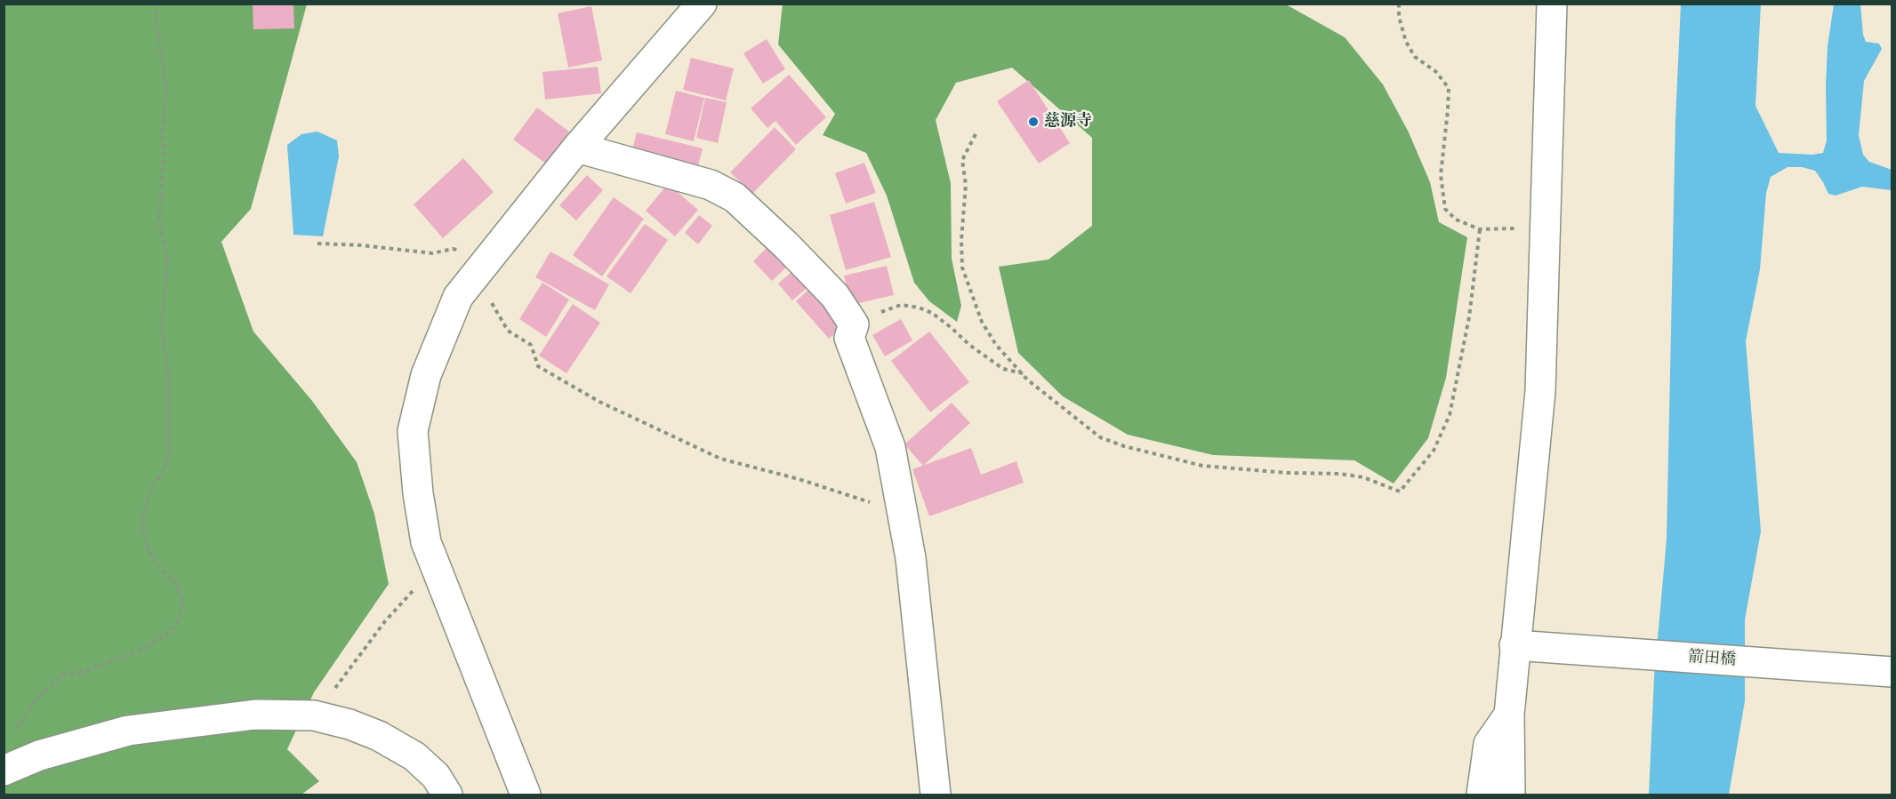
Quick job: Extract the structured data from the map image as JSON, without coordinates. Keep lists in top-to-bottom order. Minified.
{"streets":{"street":["箭田橋"]},"places":["慈源寺"]}
